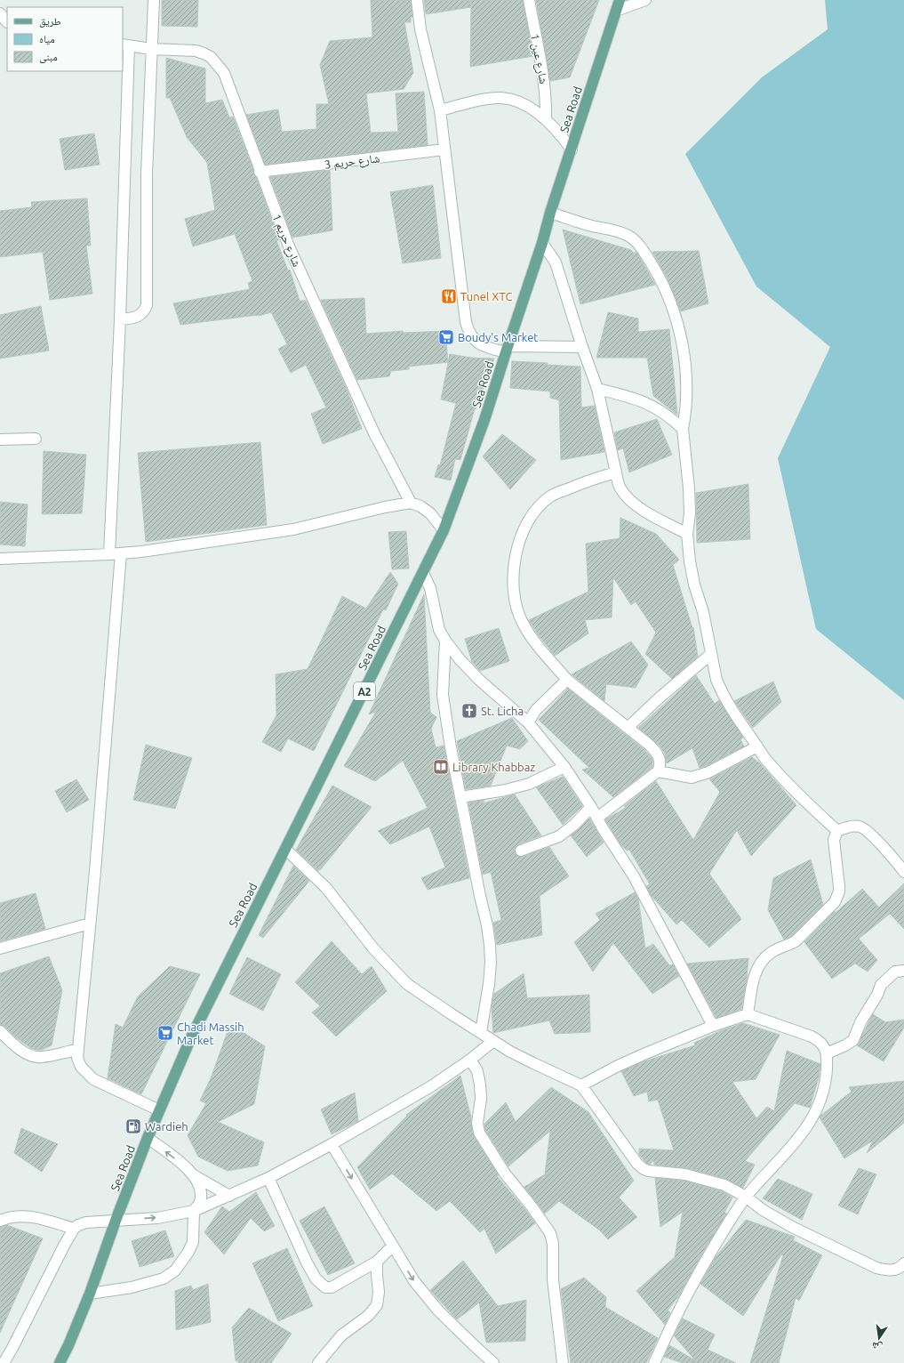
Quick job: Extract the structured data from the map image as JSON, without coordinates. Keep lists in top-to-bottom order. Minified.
{"streets":{"main road":["Sea Road","A2"],"street":["شارع عين 1","شارع حريم 3","شارع حريم 1"]},"crossings":[["شارع حريم 3","شارع حريم 1"]],"places":{"restaurant":["Tunel XTC"],"supermarket":["Boudy's Market","Chadi Massih Market"],"church":["St. Licha"],"library":["Library Khabbaz"],"fuel station":["Wardieh"]},"legend":["طريق","مياه","مبنى"],"north":"bottom"}
